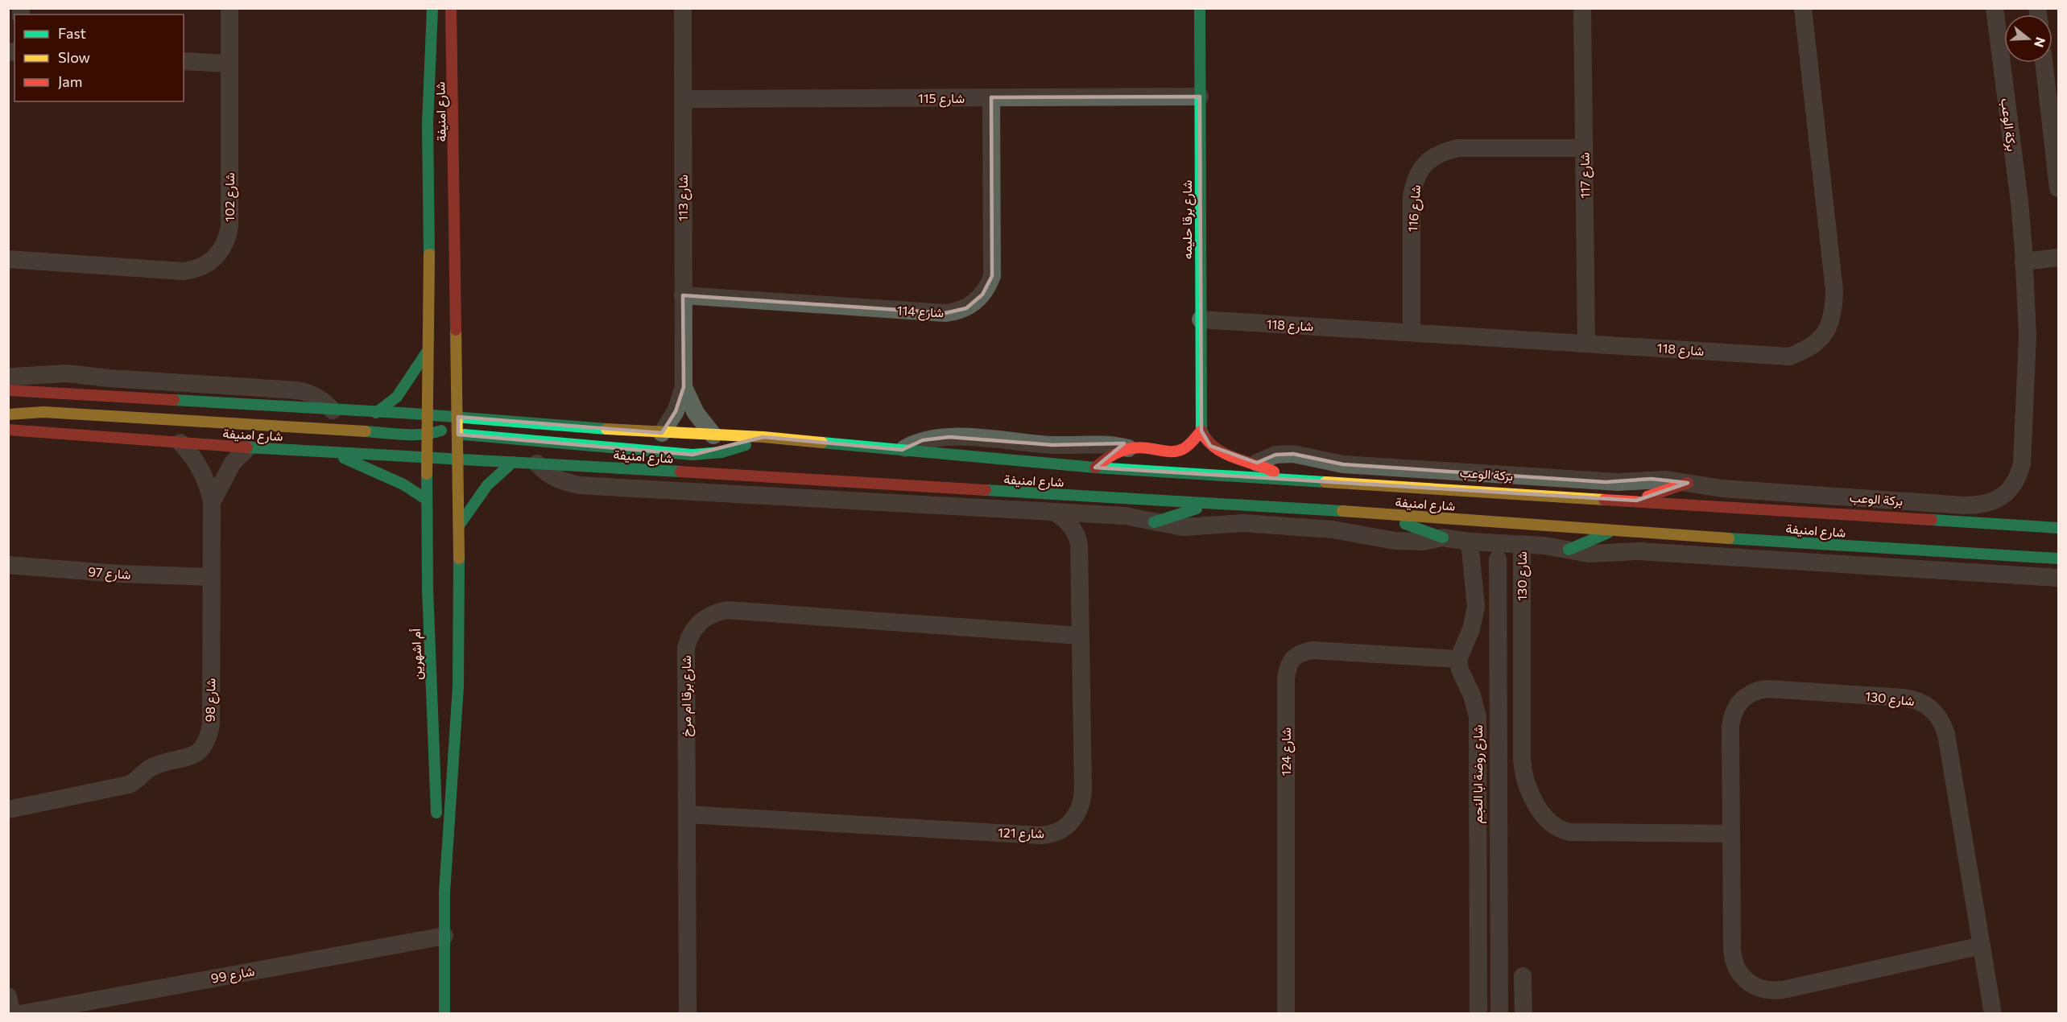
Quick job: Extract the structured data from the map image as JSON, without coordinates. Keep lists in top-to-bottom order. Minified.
{"streets":{"street":["شارع 115","شارع امنيفة","بركة الوعب","شارع 117","شارع 102","شارع 113","شارع 116","شارع برقا حليمه","شارع 114","شارع 118","شارع 97","شارع 130","أم اشهرين","شارع برقا ام مرخ","شارع 98","شارع 124","شارع روضة ابا النجم","شارع 121","شارع 99"]},"crossings":[["شارع 115","شارع 113"],["شارع 115","شارع برقا حليمه"],["شارع 115","شارع 114"],["شارع امنيفة","شارع 113"],["شارع امنيفة","أم اشهرين"],["شارع امنيفة","شارع 98"],["شارع 117","شارع 116"],["شارع 117","شارع 118"],["شارع 113","شارع 114"],["شارع 116","شارع 118"],["شارع برقا حليمه","شارع 118"],["شارع 97","شارع 98"],["أم اشهرين","شارع 99"],["شارع برقا ام مرخ","شارع 121"],["شارع 124","شارع روضة ابا النجم"]],"legend":["Fast","Slow","Jam"],"north":"right"}
